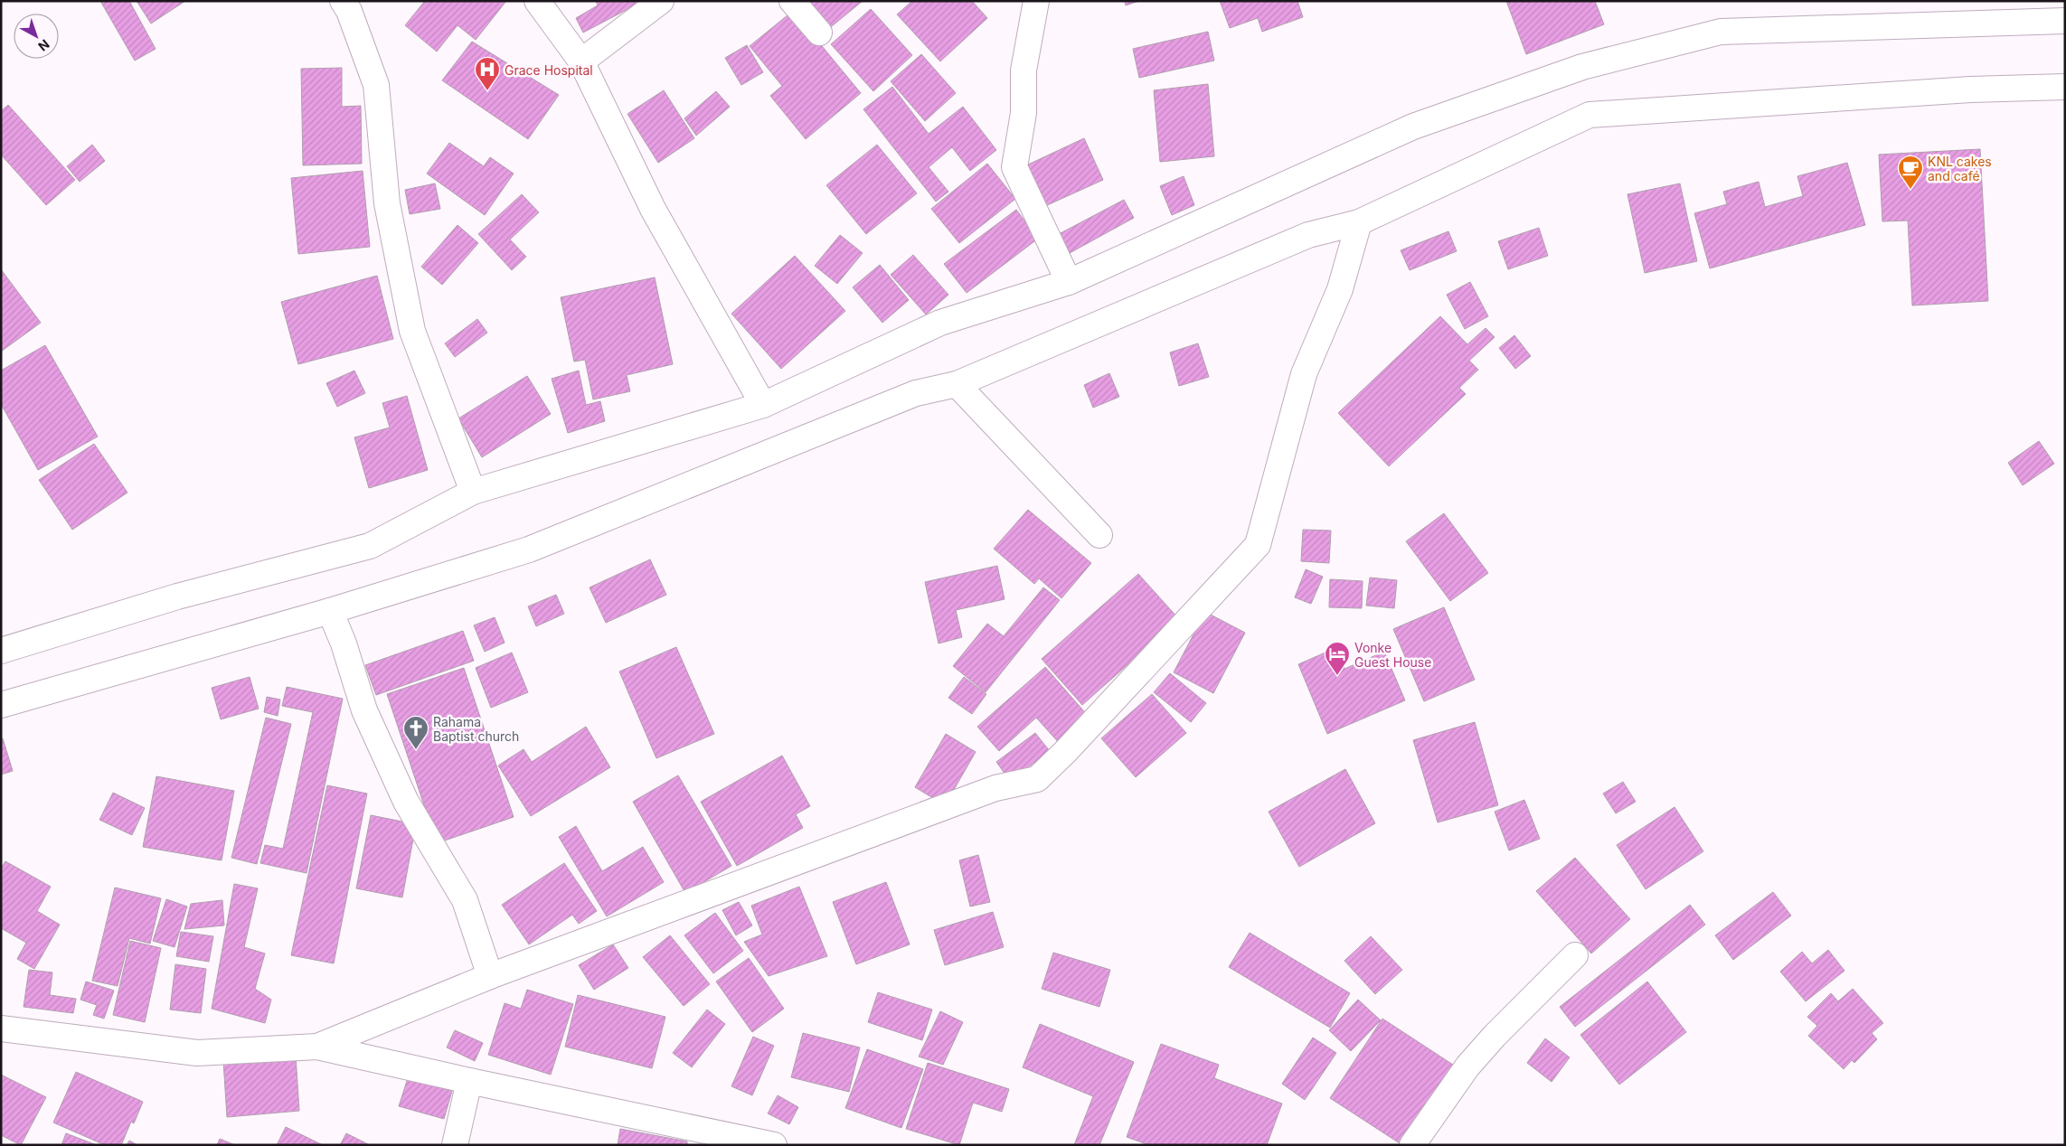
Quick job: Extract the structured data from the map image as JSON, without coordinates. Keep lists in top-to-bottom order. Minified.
{"places":{"hospital":["Grace Hospital"],"cafe":["KNL cakes and café"],"hotel":["Vonke Guest House"],"church":["Rahama Baptist church"]},"north":"bottom right"}
